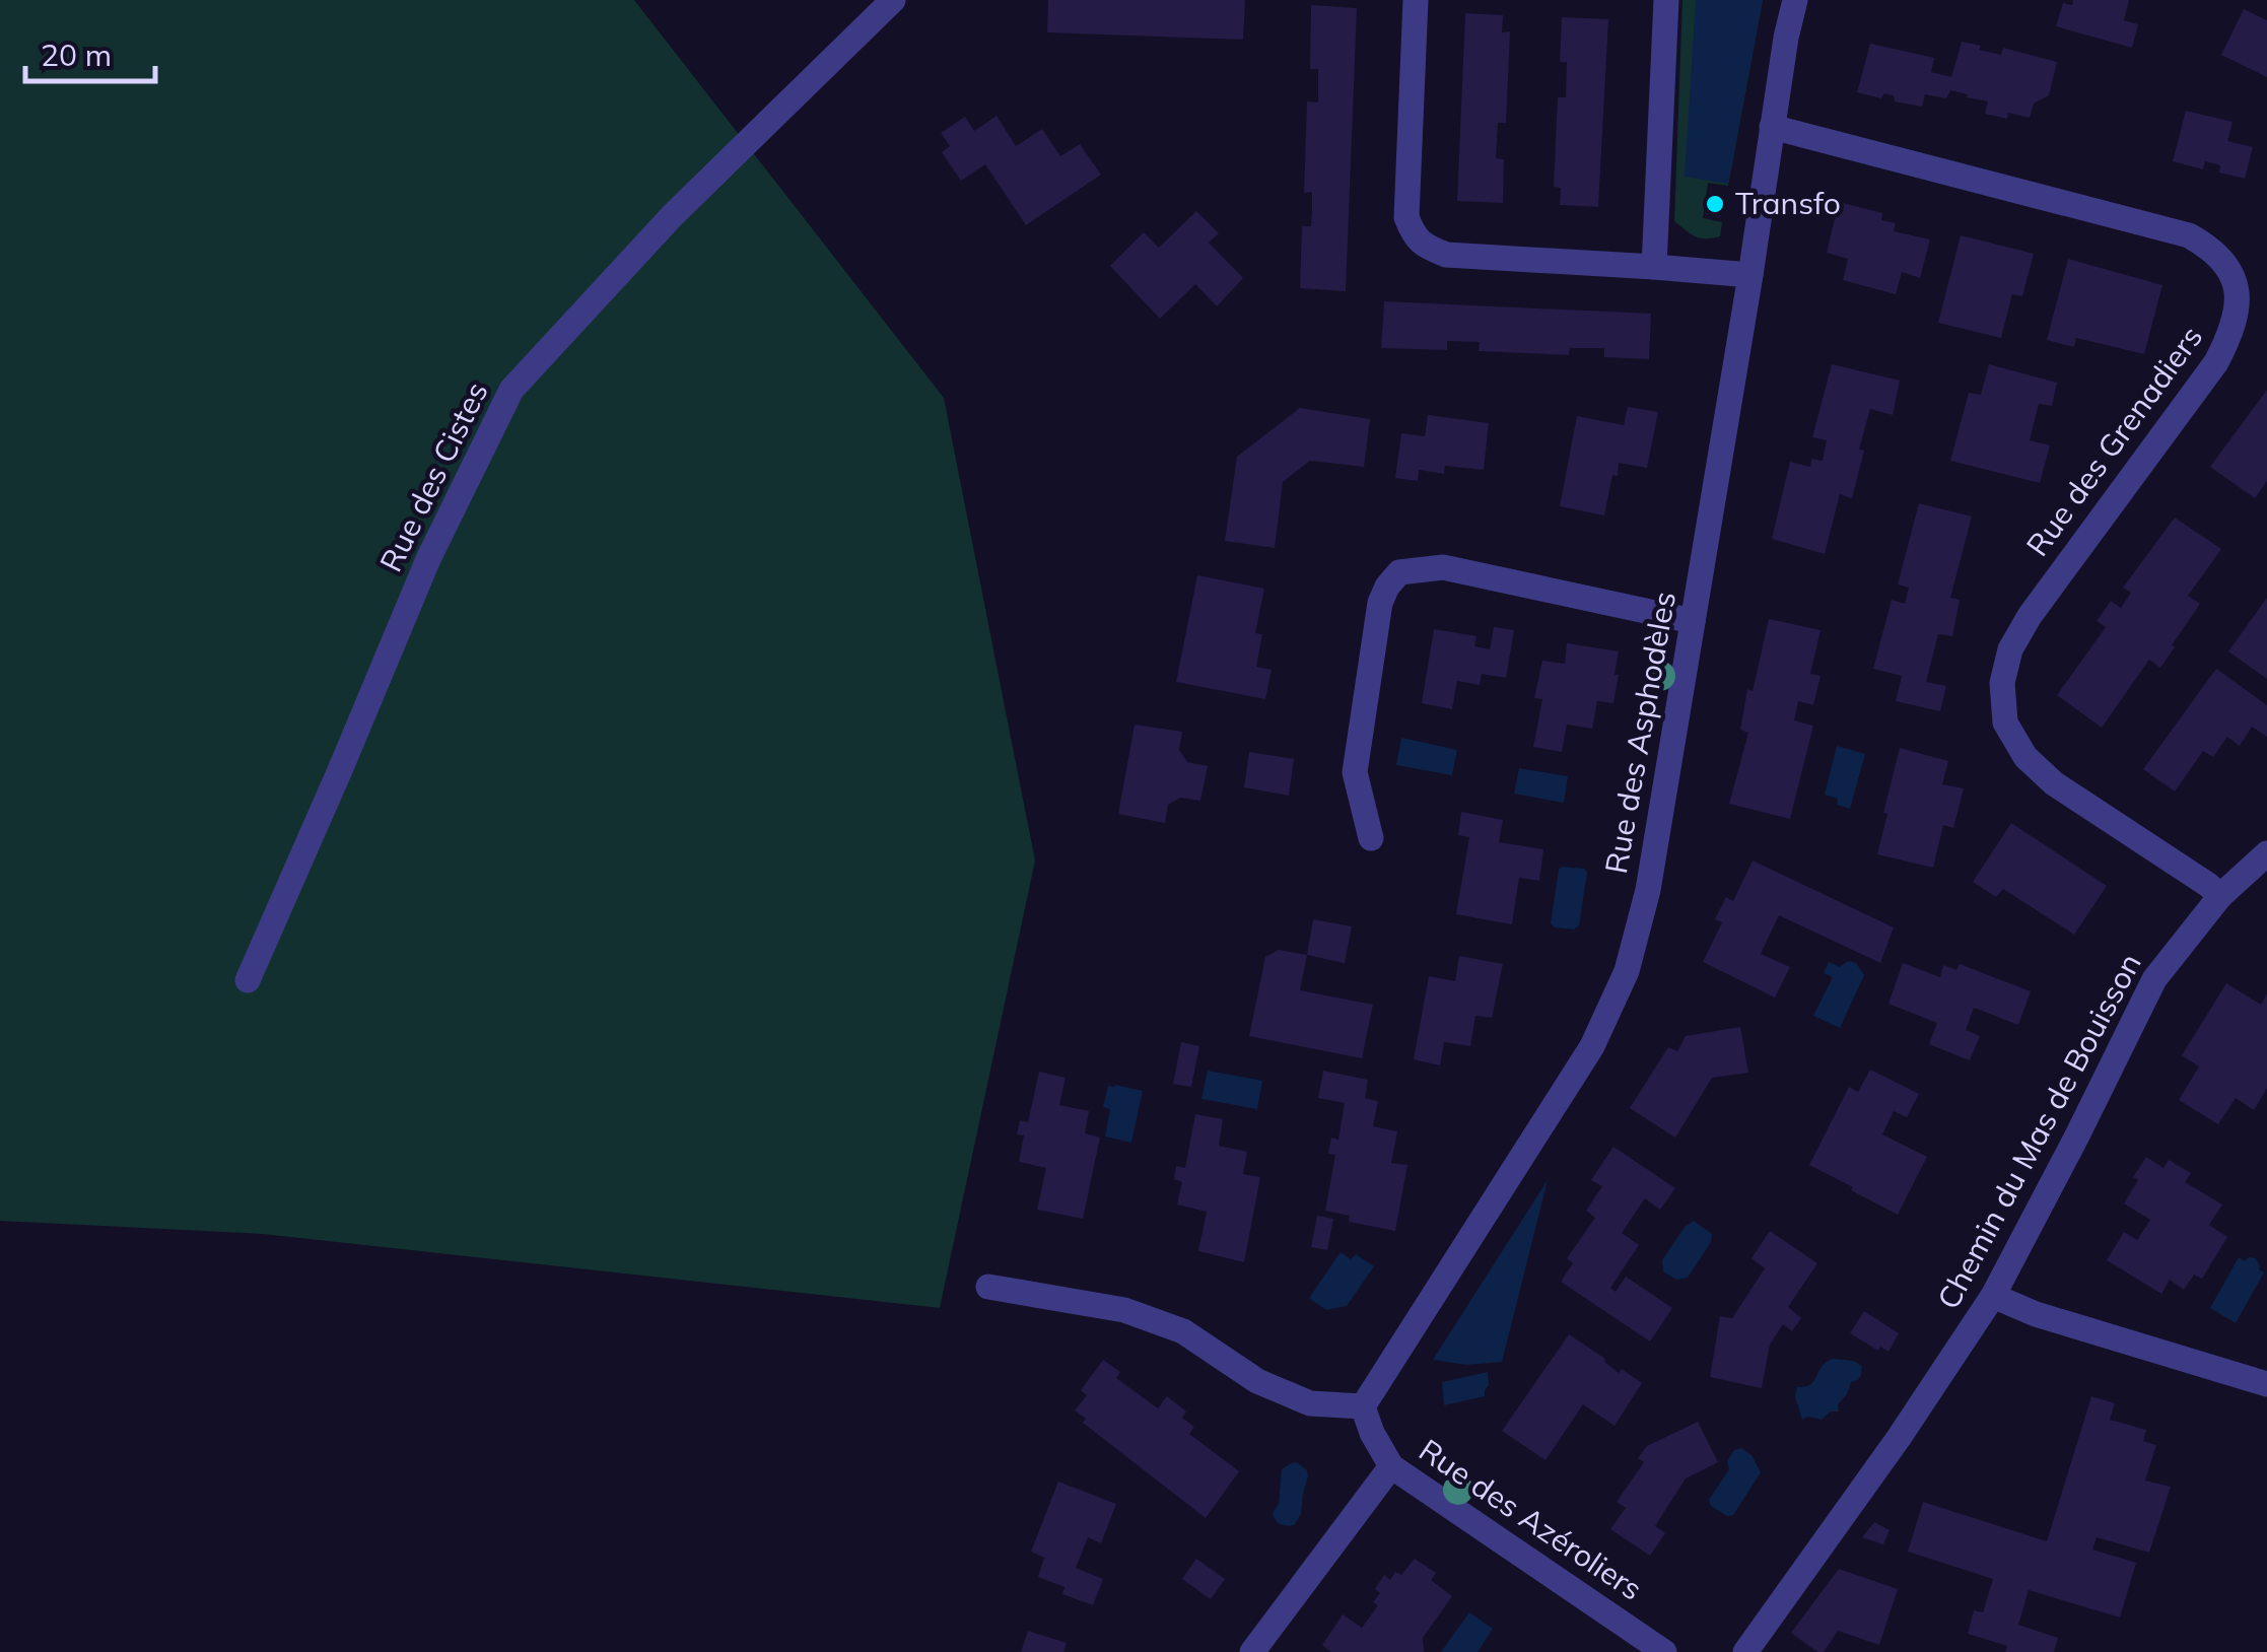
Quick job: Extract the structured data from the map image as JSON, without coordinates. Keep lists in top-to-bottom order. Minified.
{"streets":{"street":["Rue des Grenadiers","Rue des Cistes","Rue des Asphodèles","Chemin du Mas de Bouisson","Rue des Azéroliers"]},"crossings":[["Rue des Grenadiers","Rue des Asphodèles"],["Rue des Grenadiers","Chemin du Mas de Bouisson"],["Rue des Asphodèles","Rue des Azéroliers"]],"places":["Transfo"],"scale_bar":"20 m"}
